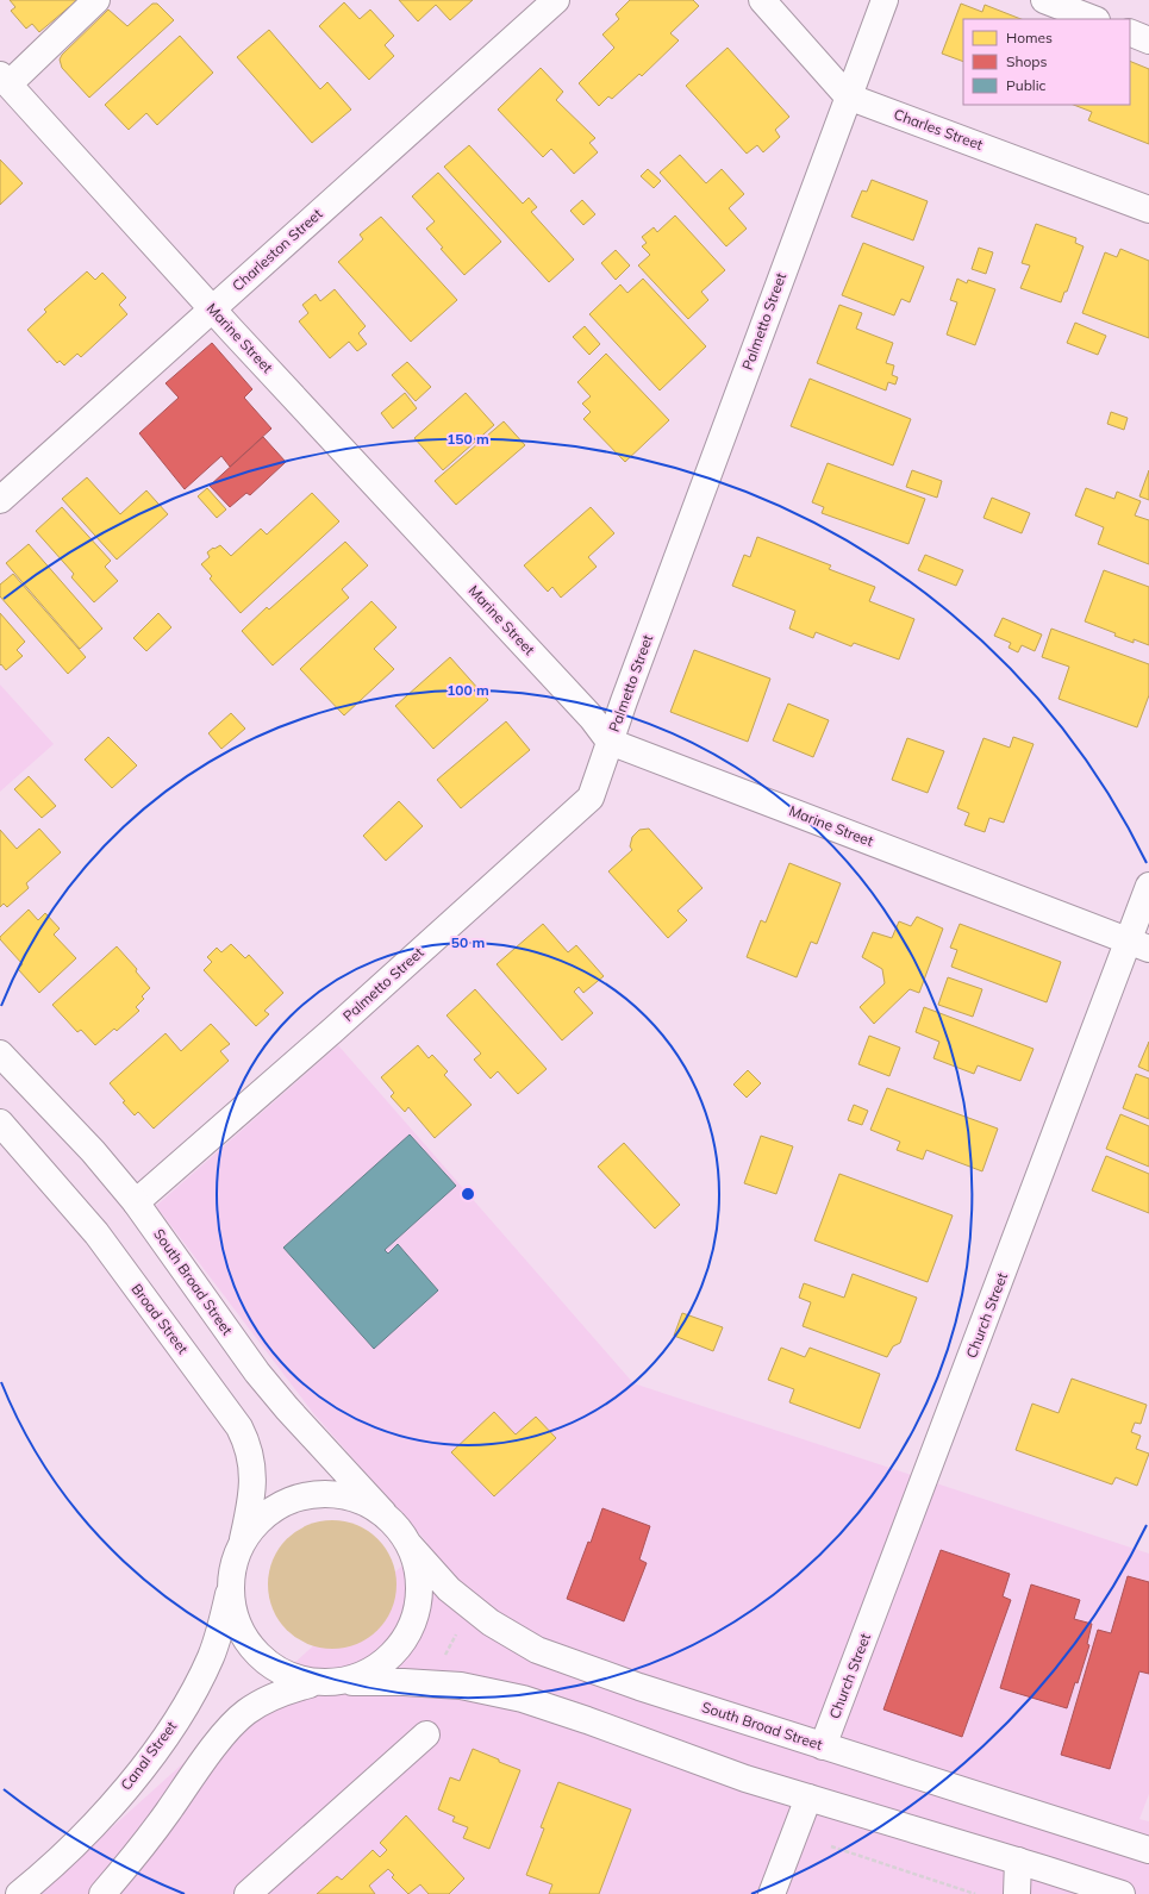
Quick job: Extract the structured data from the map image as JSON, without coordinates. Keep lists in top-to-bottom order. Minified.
{"streets":{"street":["Charles Street","Charleston Street","Palmetto Street","Marine Street","South Broad Street","Church Street","Broad Street","Canal Street"]},"crossings":[["Charles Street","Palmetto Street"],["Charleston Street","Marine Street"],["Palmetto Street","Marine Street"],["Palmetto Street","South Broad Street"],["Marine Street","Church Street"],["South Broad Street","Church Street"],["Broad Street","Canal Street"]],"legend":["Homes","Shops","Public"],"rings":["150 m","100 m","50 m"]}
